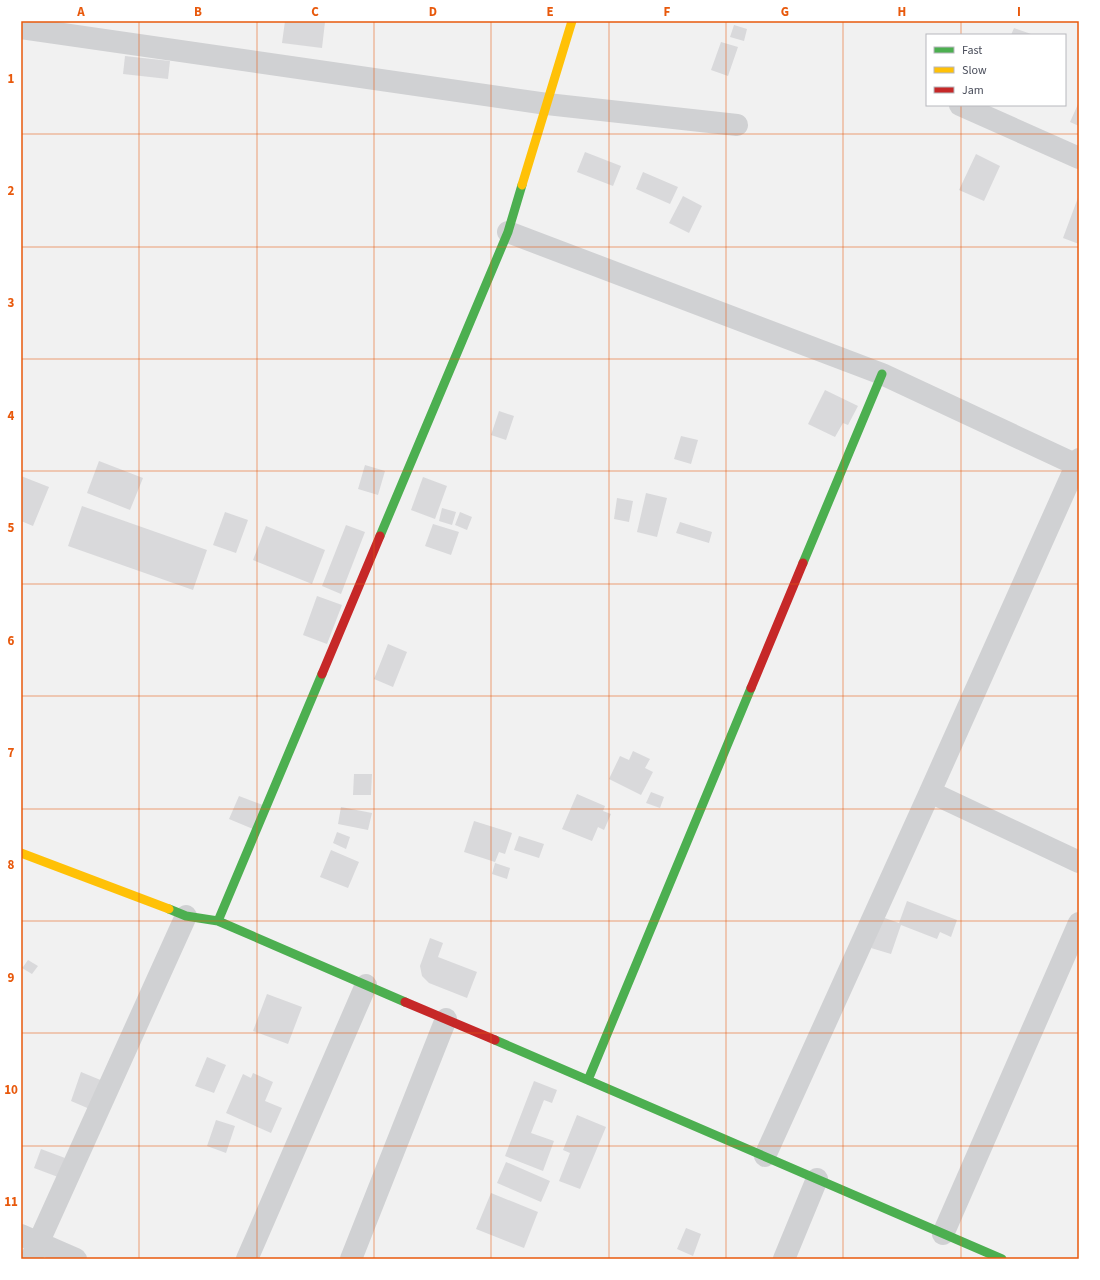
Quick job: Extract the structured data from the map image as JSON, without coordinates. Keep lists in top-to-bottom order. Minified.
{"legend":["Fast","Slow","Jam"],"grid":{"columns":["A","B","C","D","E","F","G","H","I"],"rows":["1","2","3","4","5","6","7","8","9","10","11"]}}
